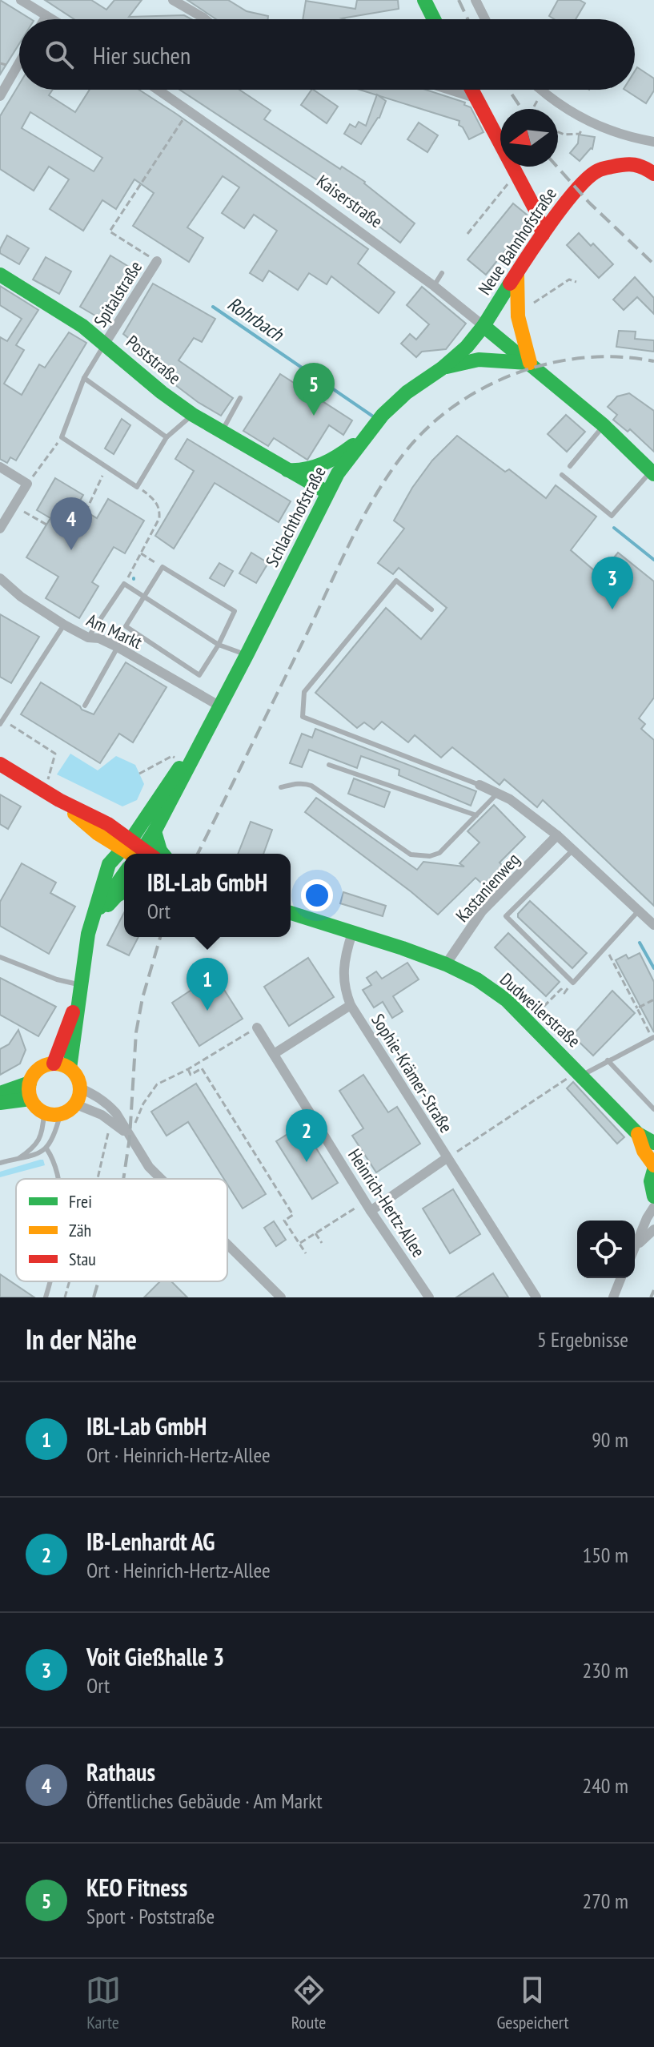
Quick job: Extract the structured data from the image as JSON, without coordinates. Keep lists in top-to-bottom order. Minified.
{"streets":{"main road":["Kaiserstraße","Neue Bahnhofstraße","Poststraße","Schlachthofstraße","Dudweilerstraße"],"street":["Spitalstraße","Am Markt","Kastanienweg","Sophie-Krämer-Straße","Heinrich-Hertz-Allee"]},"crossings":[["Kaiserstraße","Neue Bahnhofstraße"],["Kaiserstraße","Schlachthofstraße"],["Neue Bahnhofstraße","Schlachthofstraße"],["Spitalstraße","Poststraße"],["Poststraße","Schlachthofstraße"],["Schlachthofstraße","Am Markt"],["Kastanienweg","Dudweilerstraße"],["Dudweilerstraße","Sophie-Krämer-Straße"],["Sophie-Krämer-Straße","Heinrich-Hertz-Allee"]],"water":["Rohrbach"],"legend":["Frei","Zäh","Stau"],"north":"left","page":{"search":"Hier suchen","pins":["5","4","3","1","2"],"popup":["IBL-Lab GmbH","Ort"],"heading":["In der Nähe","5 Ergebnisse"],"list":[{"mark":"1","name":"IBL-Lab GmbH","note":"Ort · Heinrich-Hertz-Allee","value":"90 m"},{"mark":"2","name":"IB-Lenhardt AG","note":"Ort · Heinrich-Hertz-Allee","value":"150 m"},{"mark":"3","name":"Voit Gießhalle 3","note":"Ort","value":"230 m"},{"mark":"4","name":"Rathaus","note":"Öffentliches Gebäude · Am Markt","value":"240 m"},{"mark":"5","name":"KEO Fitness","note":"Sport · Poststraße","value":"270 m"}],"nav":["Karte","Route","Gespeichert"]}}
